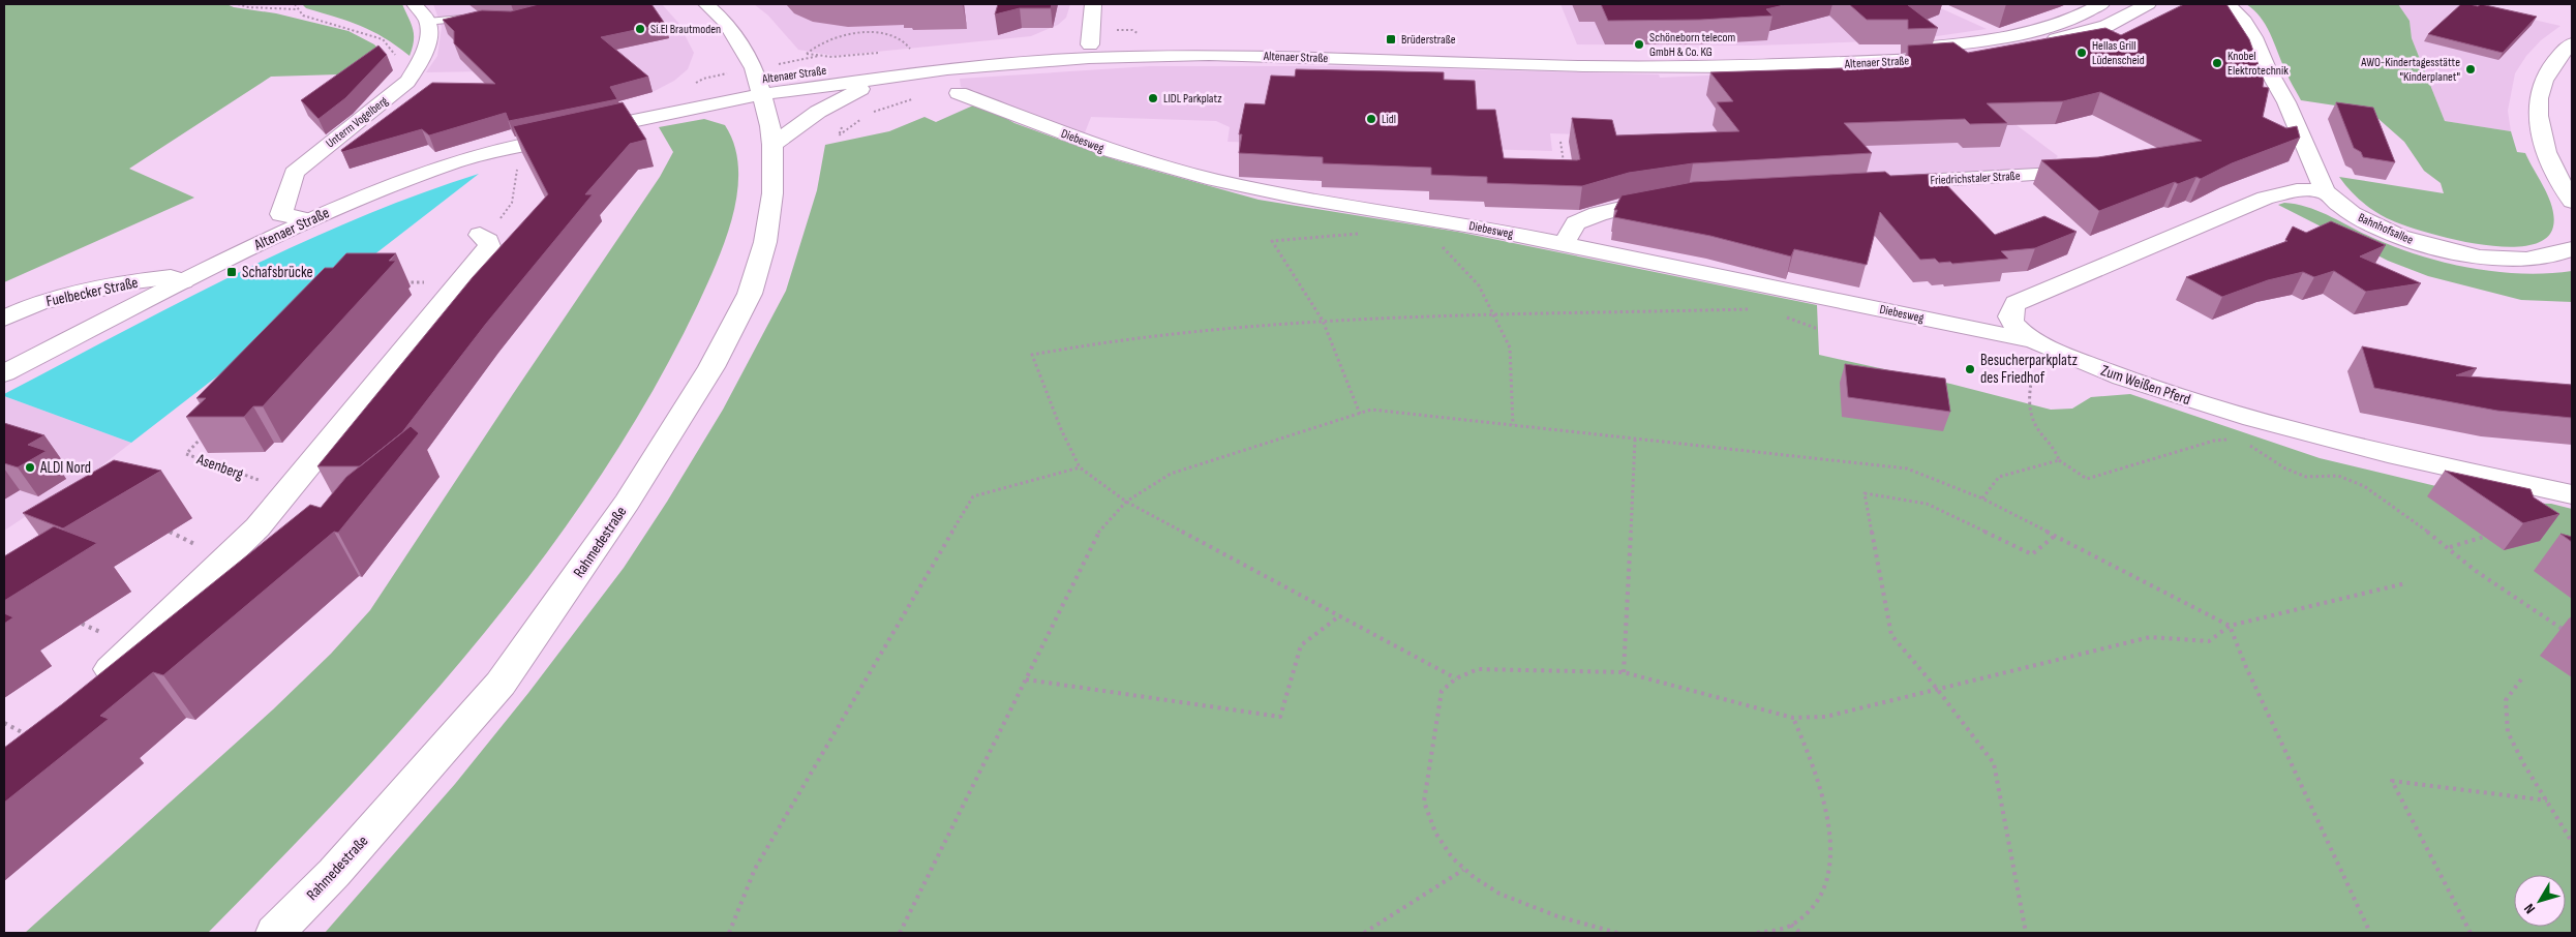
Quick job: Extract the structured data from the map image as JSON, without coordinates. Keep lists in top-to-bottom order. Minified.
{"streets":{"street":["Altenaer Straße","Unterm Vogelberg","Diebesweg","Friedrichstaler Straße","Bahnhofsallee","Fuelbecker Straße","Zum Weißen Pferd","Rahmedestraße"],"path":["Asenberg"]},"crossings":[["Altenaer Straße","Unterm Vogelberg"],["Altenaer Straße","Fuelbecker Straße"],["Altenaer Straße","Rahmedestraße"],["Diebesweg","Zum Weißen Pferd"],["Bahnhofsallee","Zum Weißen Pferd"]],"places":{"other":["Si.El Brautmoden","Schöneborn telecom GmbH & Co. KG","Hellas Grill Lüdenscheid","Knobel Elektrotechnik","AWO-Kindertagesstätte \"Kinderplanet\"","LIDL Parkplatz","Lidl","Besucherparkplatz des Friedhof","ALDI Nord"],"transit":["Brüderstraße","Schafsbrücke"]},"north":"bottom left"}
